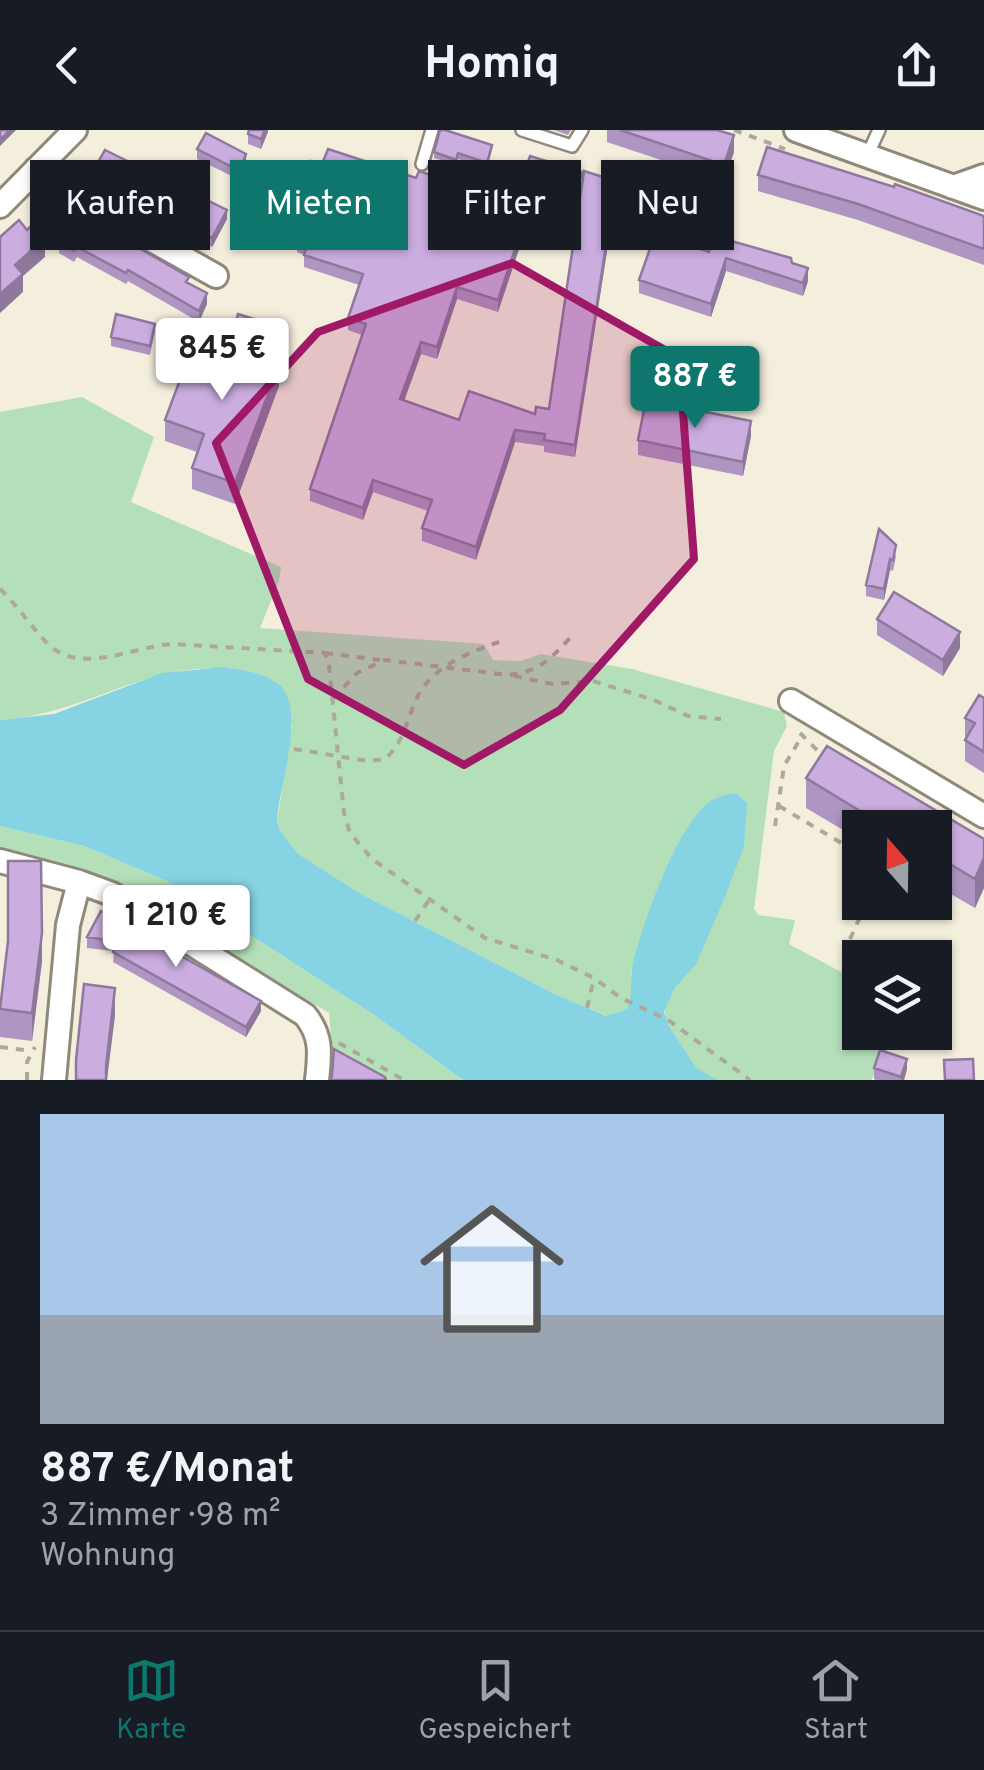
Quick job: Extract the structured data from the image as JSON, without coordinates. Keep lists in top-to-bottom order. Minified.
{"north":"top","page":{"header":"Homiq","chip":["Kaufen","Mieten","Filter","Neu"],"price":["845 €","887 €","1 210 €"],"list":[{"name":"887 €/Monat","note":"3 Zimmer · 98 m² · Wohnung"}],"tabs":["Karte","Gespeichert","Start"]}}
